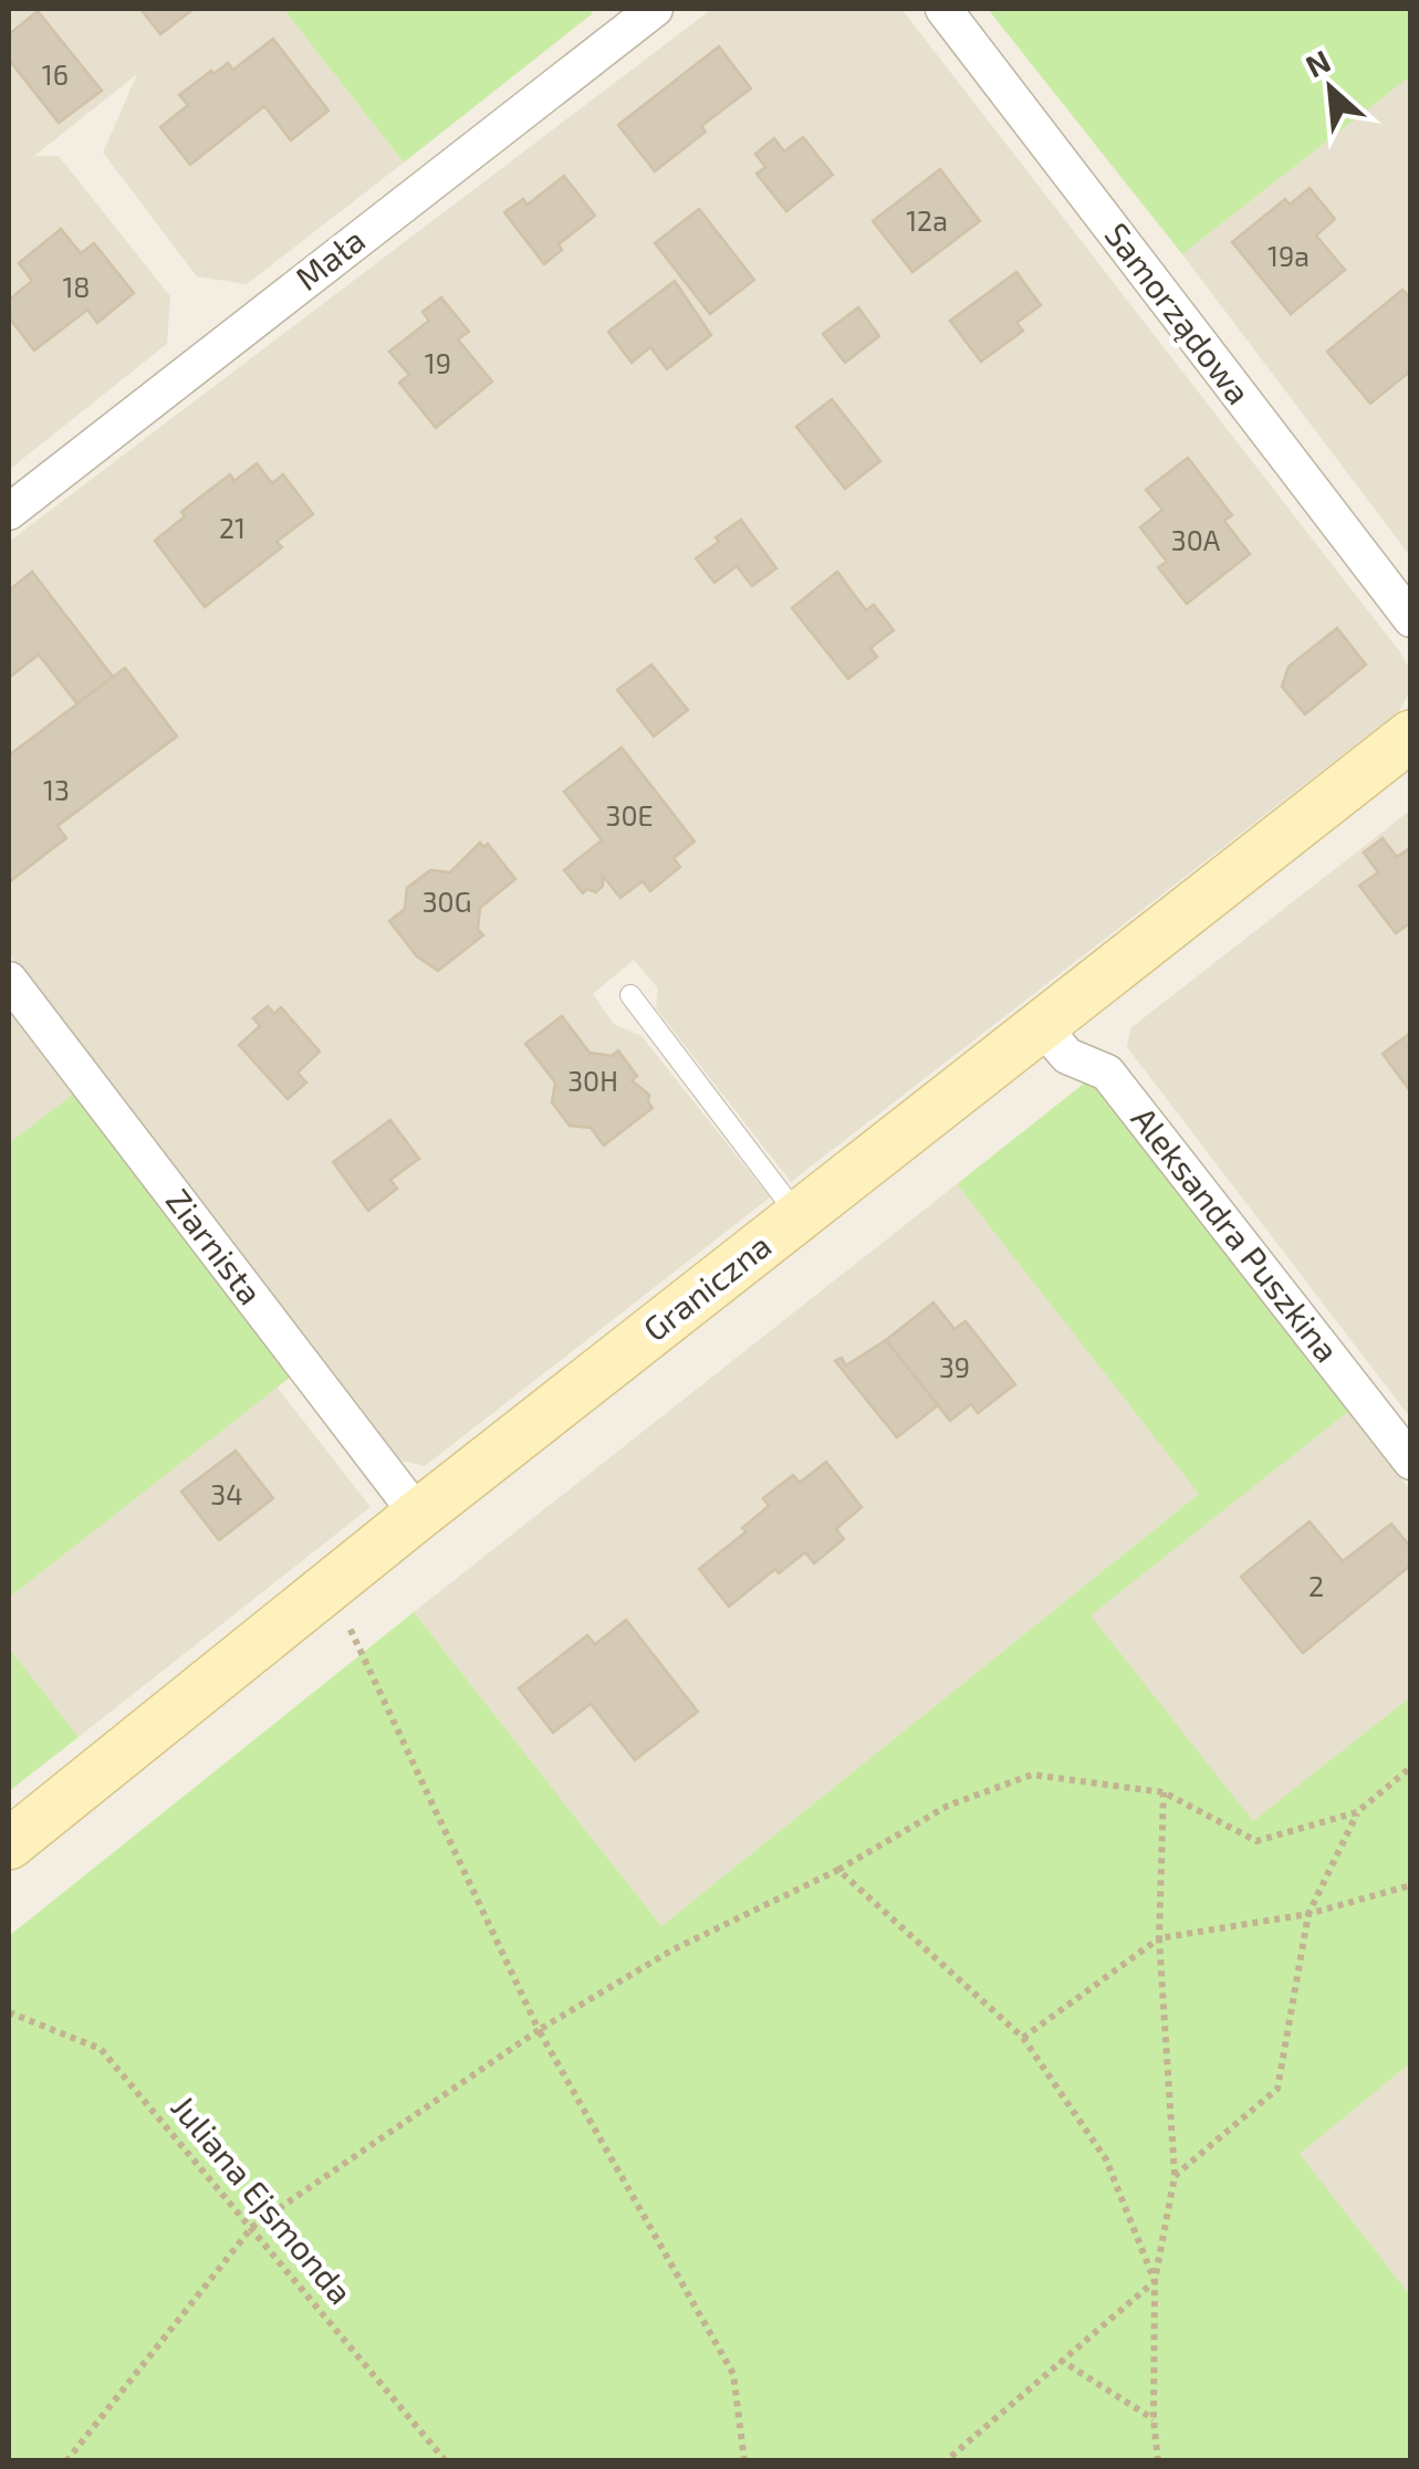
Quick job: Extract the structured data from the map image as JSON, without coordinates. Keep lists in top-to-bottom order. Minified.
{"streets":{"street":["Mała","Samorządowa","Aleksandra Puszkina","Ziarnista","Graniczna"],"path":["Juliana Ejsmonda"]},"crossings":[["Aleksandra Puszkina","Graniczna"],["Ziarnista","Graniczna"]],"house_numbers":["16","12a","19a","18","19","21","30A","13","30E","30G","30H","39","34","2"],"north":"top left"}
